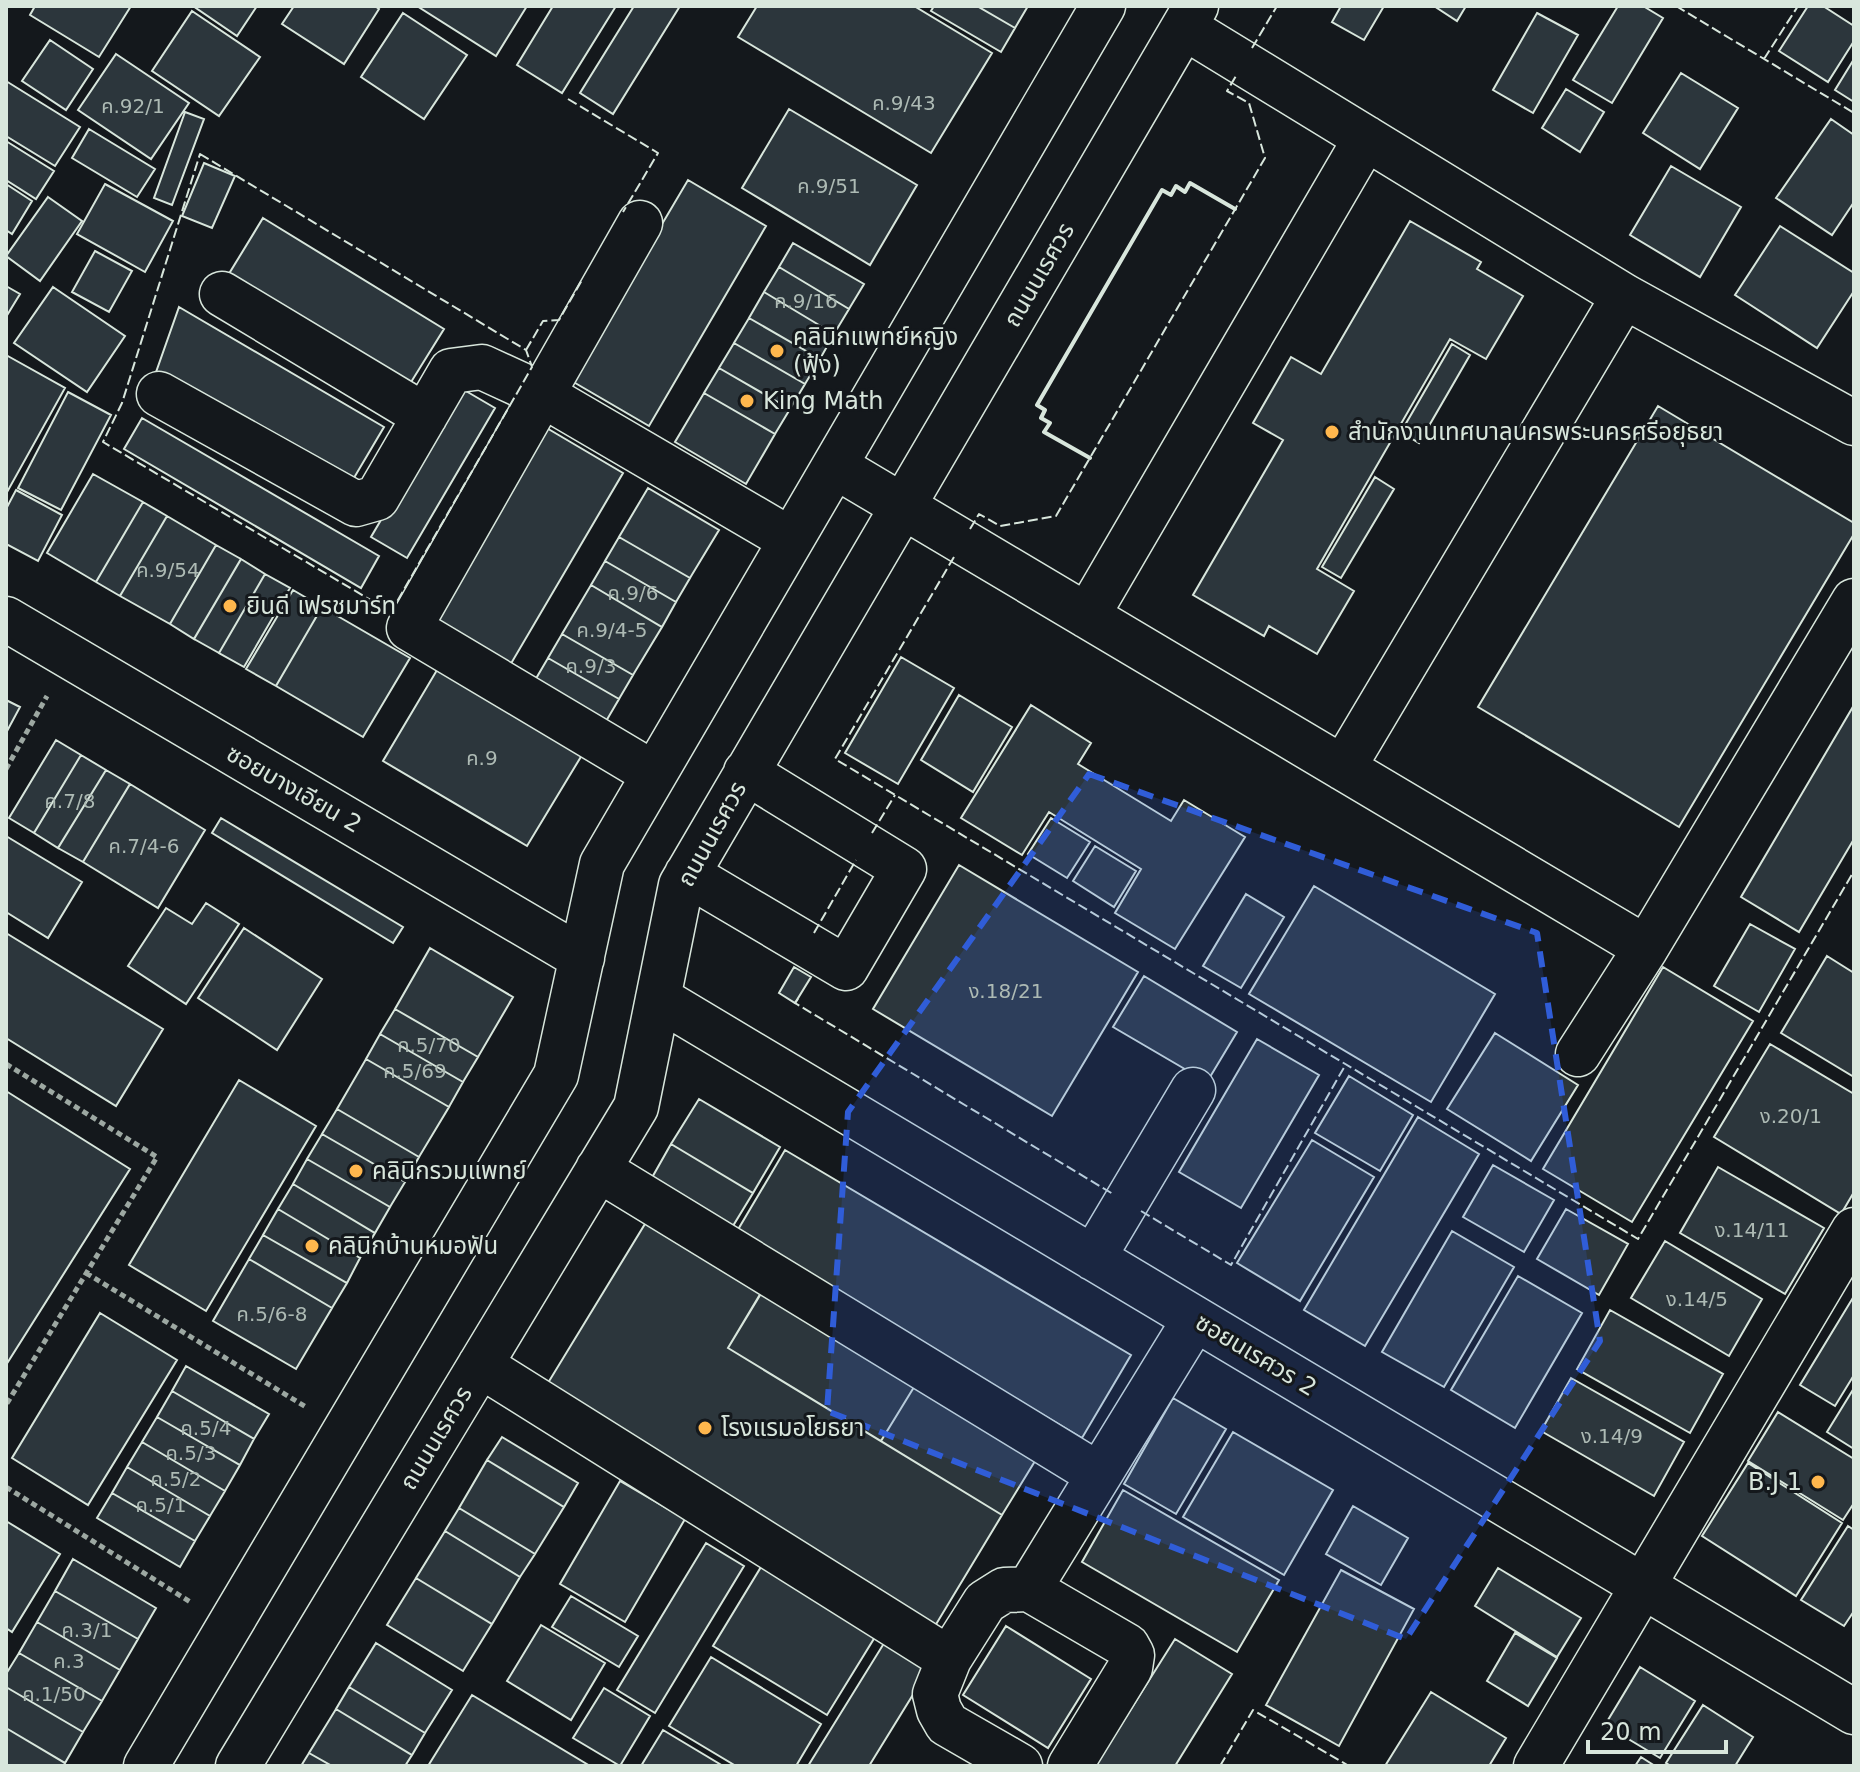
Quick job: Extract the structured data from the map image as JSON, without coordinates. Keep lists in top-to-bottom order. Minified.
{"streets":{"street":["ถนนนเรศวร","ซอยบางเอียน 2","ซอยนเรศวร 2"]},"crossings":[["ถนนนเรศวร","ซอยนเรศวร 2"]],"places":["คลินิกแพทย์หญิง (ฟุ้ง)","King Math","สำนักงานเทศบาลนครพระนครศรีอยุธยา","ยินดี เฟรชมาร์ท","คลินิกรวมแพทย์","คลินิกบ้านหมอฟัน","โรงแรมอโยธยา","B.J 1"],"house_numbers":["ค.9/43","ค.92/1","ค.9/51","ค.9/16","ค.9/54","ค.9/6","ค.9/4-5","ค.9/3","ค.9","ค.7/8","ค.7/4-6","ง.18/21","ค.5/70","ค.5/69","ง.20/1","ง.14/11","ง.14/5","ค.5/6-8","ค.5/4","ง.14/9","ค.5/3","ค.5/2","ค.5/1","ค.3/1","ค.3","ค.1/50"],"scale_bar":"20 m"}
